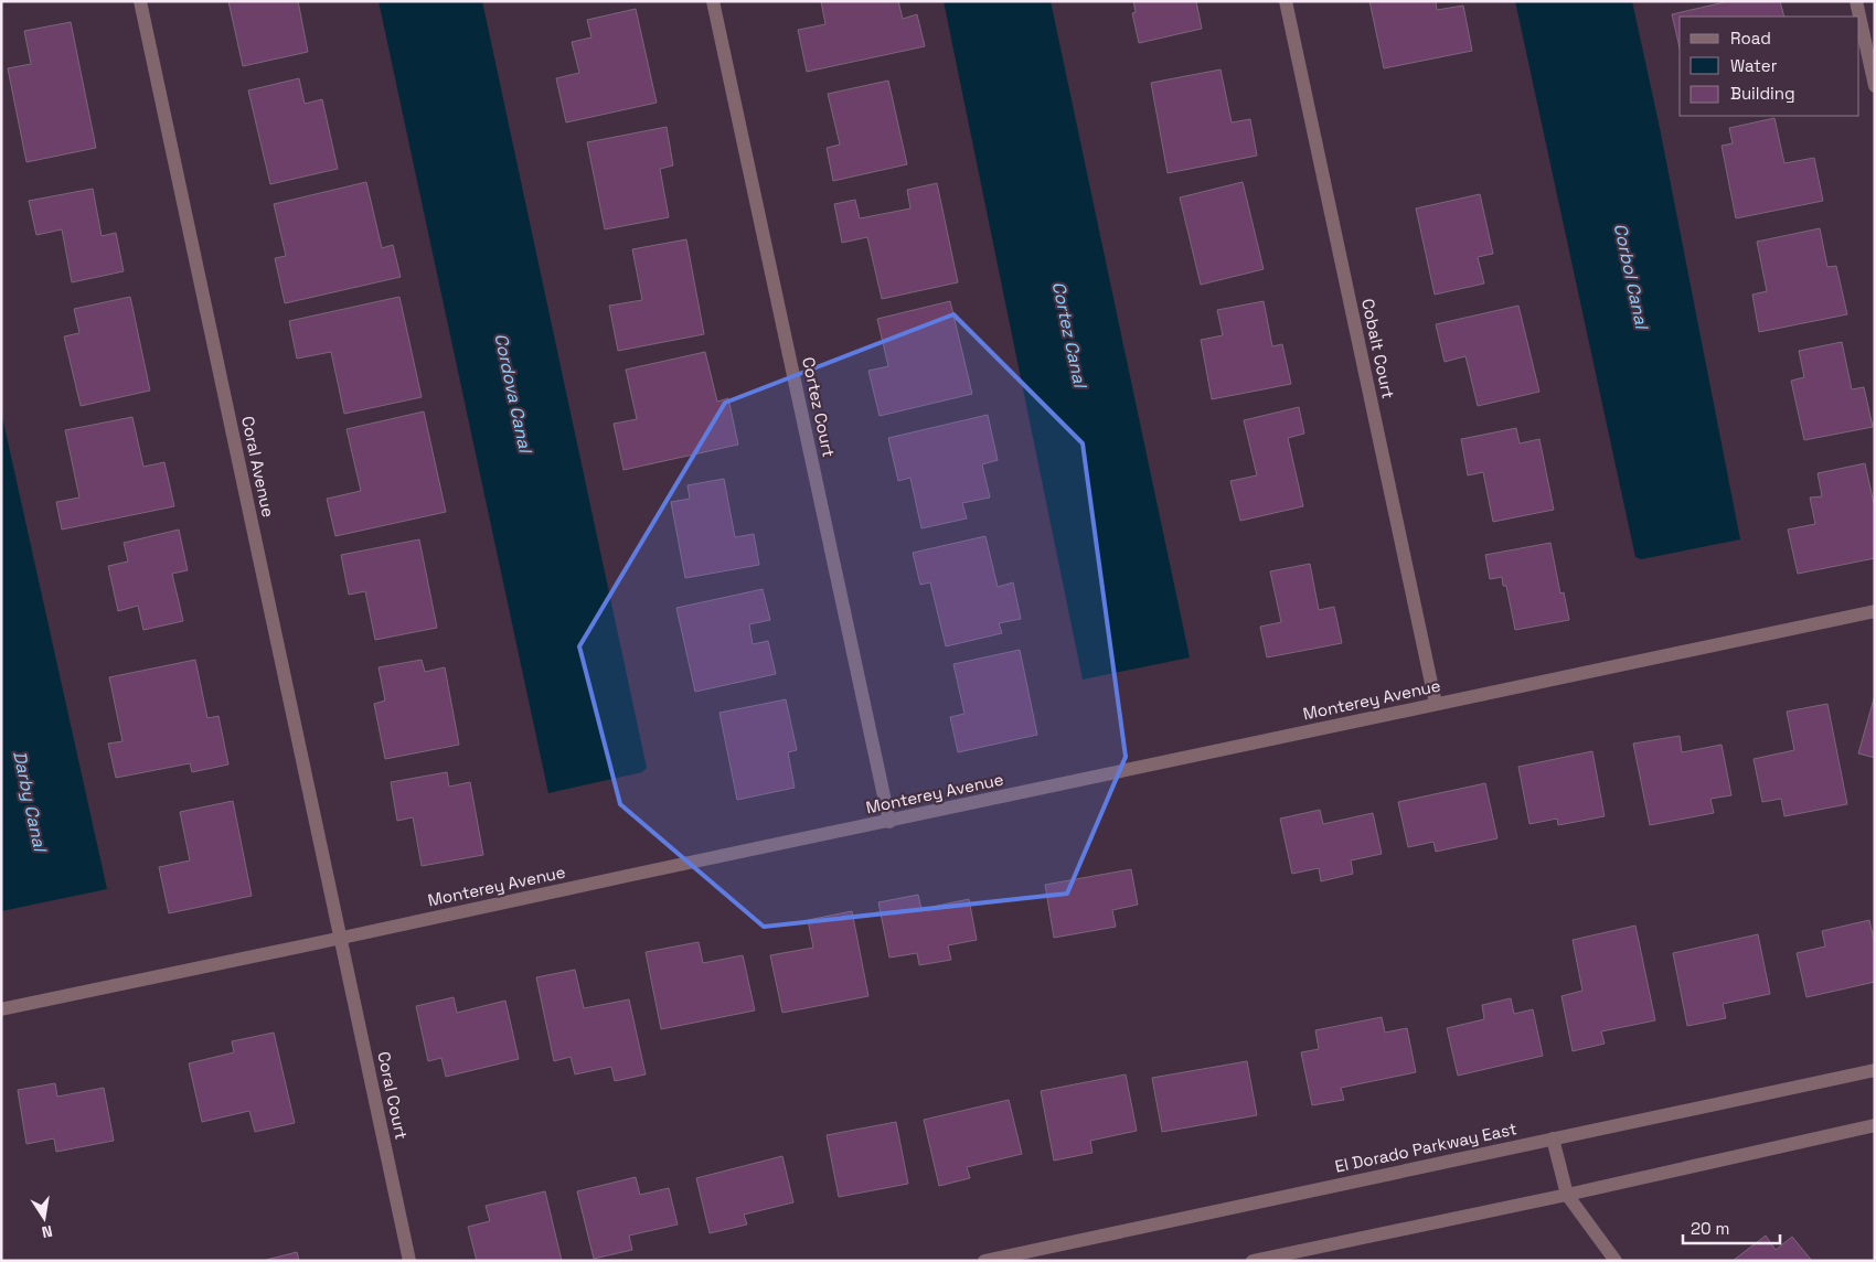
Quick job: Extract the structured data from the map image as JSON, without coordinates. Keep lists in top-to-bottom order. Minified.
{"streets":{"street":["Cobalt Court","Cortez Court","Coral Avenue","Monterey Avenue","Coral Court","El Dorado Parkway East"]},"crossings":[["Cobalt Court","Monterey Avenue"],["Cortez Court","Monterey Avenue"],["Coral Avenue","Monterey Avenue"],["Coral Avenue","Coral Court"],["Monterey Avenue","Coral Court"]],"water":["Corbol Canal","Cortez Canal","Cordova Canal","Darby Canal"],"legend":["Road","Water","Building"],"scale_bar":"20 m","north":"bottom"}
